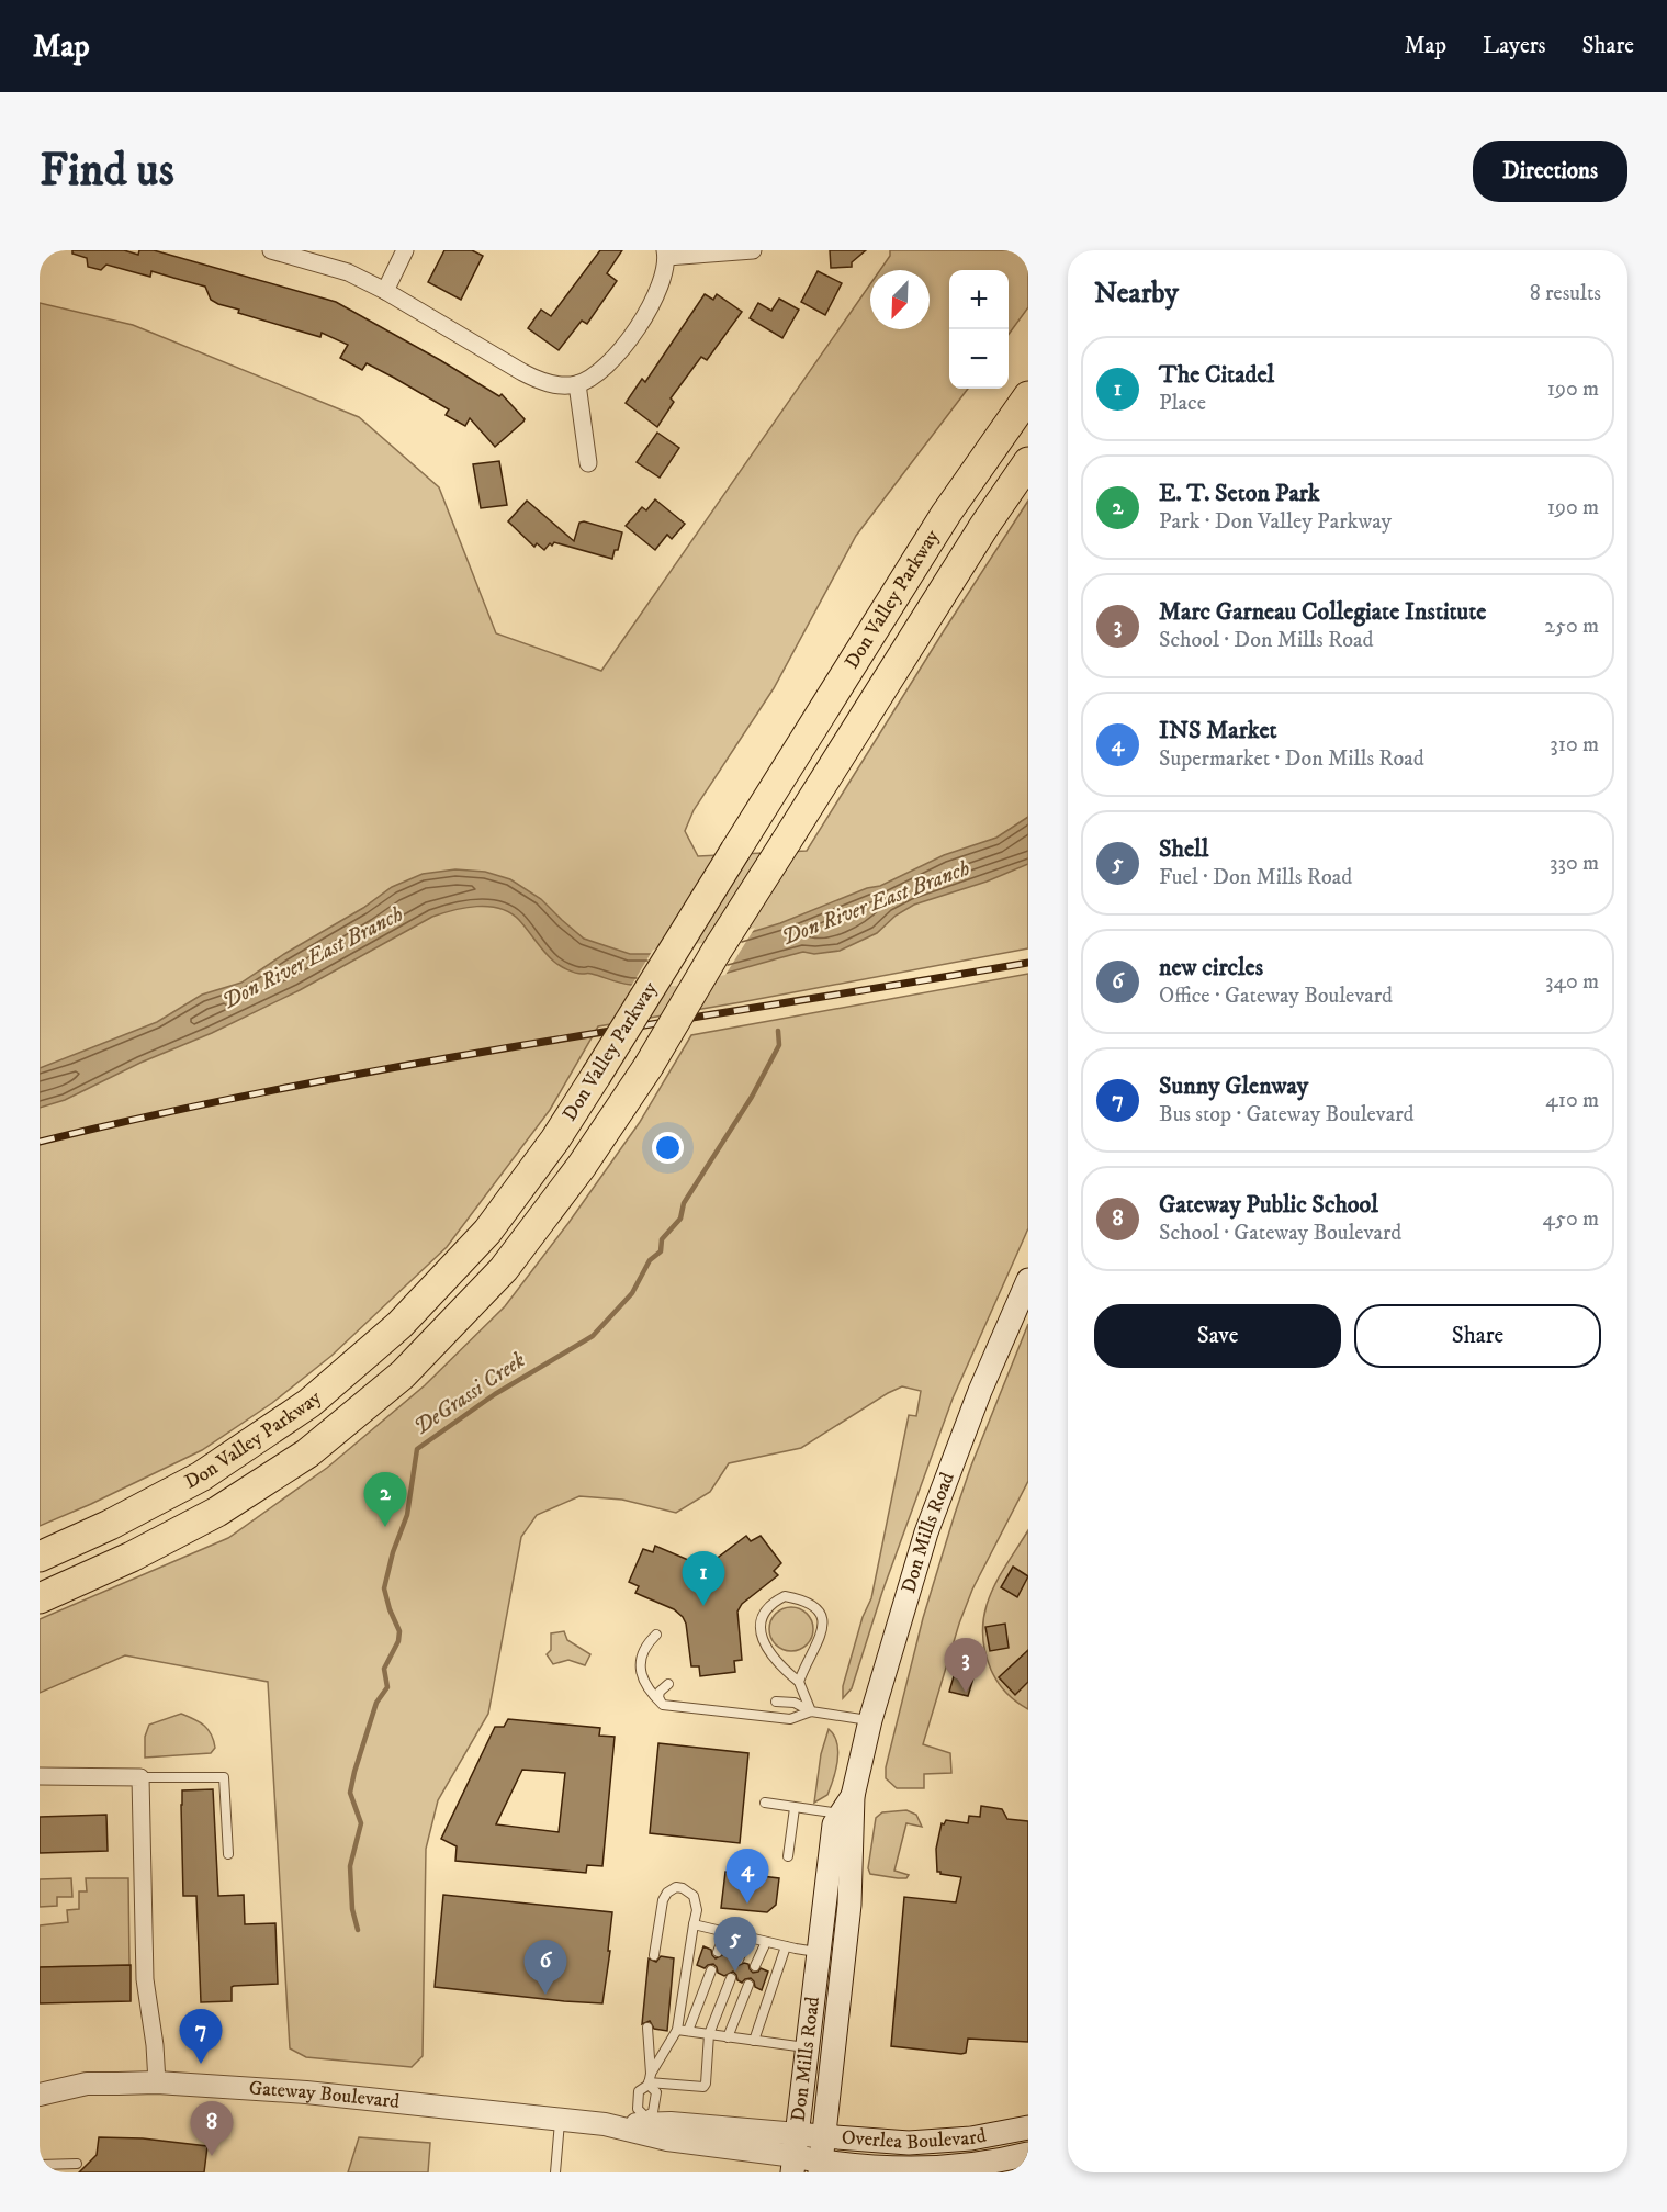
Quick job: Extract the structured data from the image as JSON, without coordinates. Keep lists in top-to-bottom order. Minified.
{"streets":{"highway":["Don Valley Parkway"],"main road":["Don Mills Road","Overlea Boulevard"],"street":["Gateway Boulevard"]},"crossings":[["Don Mills Road","Gateway Boulevard"],["Don Mills Road","Overlea Boulevard"],["Gateway Boulevard","Overlea Boulevard"]],"water":["Don River East Branch","DeGrassi Creek"],"north":"bottom left","page":{"header":"Map","nav":["Map","Layers","Share"],"buttons":["Directions",["Save","Share"]],"title":"Find us","heading":["Nearby","8 results"],"map_buttons":["+","−"],"list":[{"mark":"1","name":"The Citadel","note":"Place","value":"190 m"},{"mark":"2","name":"E. T. Seton Park","note":"Park · Don Valley Parkway","value":"190 m"},{"mark":"3","name":"Marc Garneau Collegiate Institute","note":"School · Don Mills Road","value":"250 m"},{"mark":"4","name":"INS Market","note":"Supermarket · Don Mills Road","value":"310 m"},{"mark":"5","name":"Shell","note":"Fuel · Don Mills Road","value":"330 m"},{"mark":"6","name":"new circles","note":"Office · Gateway Boulevard","value":"340 m"},{"mark":"7","name":"Sunny Glenway","note":"Bus stop · Gateway Boulevard","value":"410 m"},{"mark":"8","name":"Gateway Public School","note":"School · Gateway Boulevard","value":"450 m"}],"pins":["2","1","3","4","5","6","7","8"]}}
